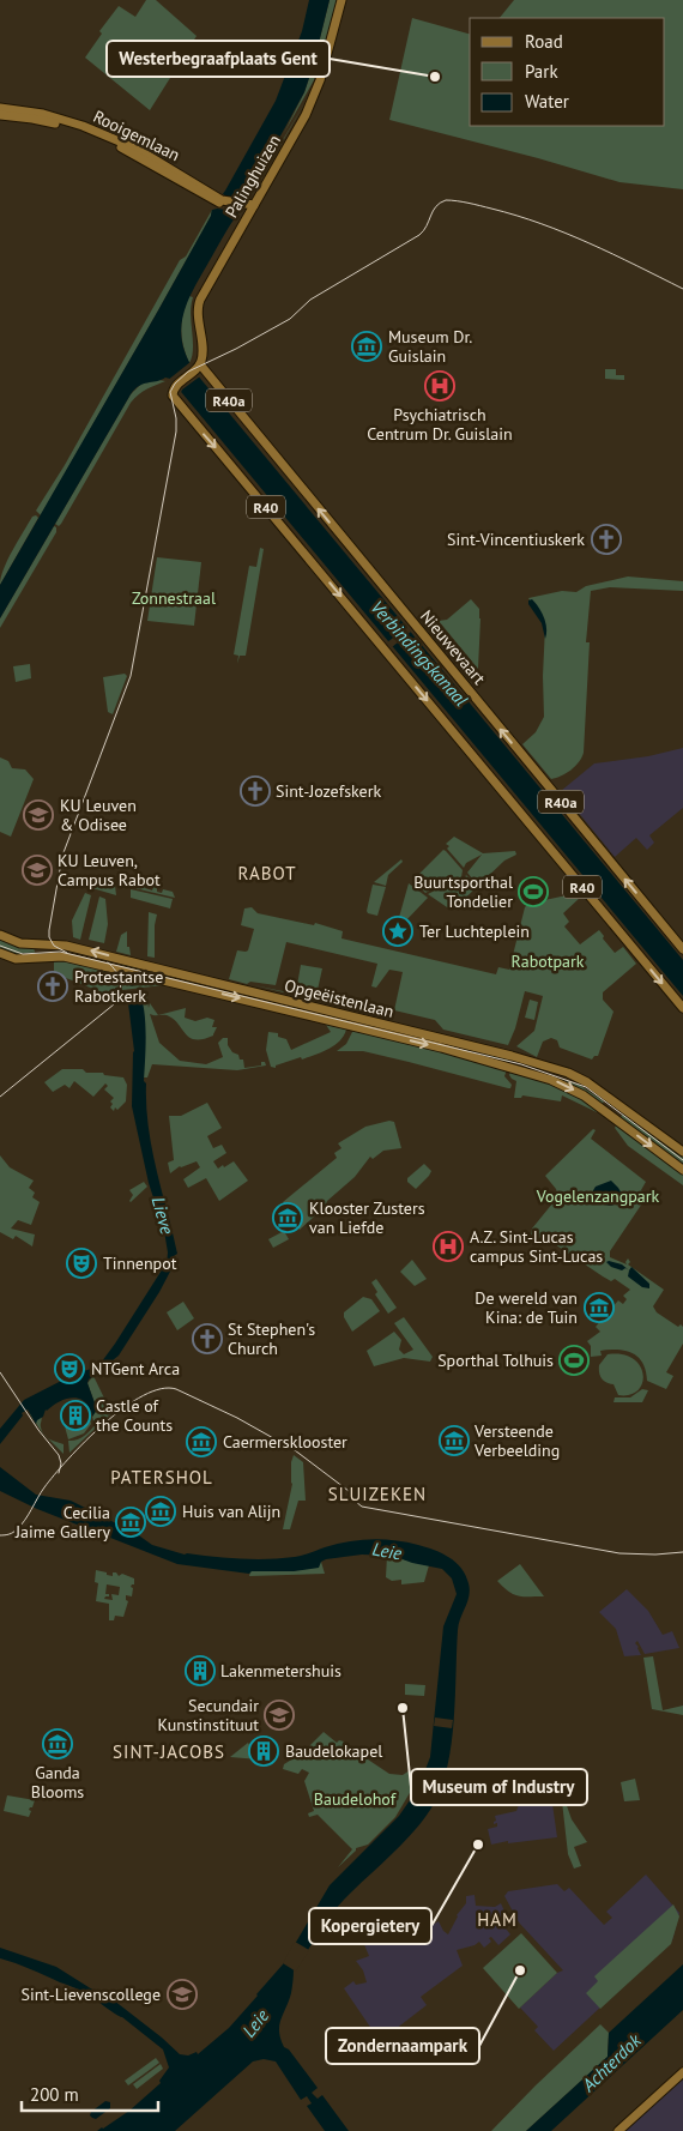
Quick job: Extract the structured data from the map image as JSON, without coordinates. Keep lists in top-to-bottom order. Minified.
{"streets":{"main road":["Rooigemlaan","Palinghuizen","R40a","R40","Nieuwevaart","Opgeëistenlaan"]},"crossings":[["Rooigemlaan","Palinghuizen"],["Palinghuizen","R40"],["Palinghuizen","Nieuwevaart"],["R40","Nieuwevaart"]],"districts":["RABOT","PATERSHOL","SLUIZEKEN","SINT-JACOBS","HAM"],"water":["Verbindingskanaal","Lieve","Leie","Achterdok"],"parks":["Zonnestraal","Rabotpark","Vogelenzangpark","Baudelohof"],"places":{"other":["Westerbegraafplaats Gent","Museum of Industry","Kopergietery","Zondernaampark"],"museum":["Museum Dr. Guislain","Klooster Zusters van Liefde","De wereld van Kina: de Tuin","Versteende Verbeelding","Caermersklooster","Huis van Alijn","Cecilia Jaime Gallery","Ganda Blooms"],"hospital":["Psychiatrisch Centrum Dr. Guislain","A.Z. Sint-Lucas campus Sint-Lucas"],"church":["Sint-Vincentiuskerk","Sint-Jozefskerk","Protestantse Rabotkerk","St Stephen's Church"],"school or university":["KU Leuven & Odisee","KU Leuven, Campus Rabot","Secundair Kunstinstituut","Sint-Lievenscollege"],"sports":["Buurtsporthal Tondelier","Sporthal Tolhuis"],"place":["Ter Luchteplein"],"theatre":["Tinnenpot","NTGent Arca"],"building":["Castle of the Counts","Lakenmetershuis","Baudelokapel"]},"legend":["Road","Park","Water"],"scale_bar":"200 m"}
